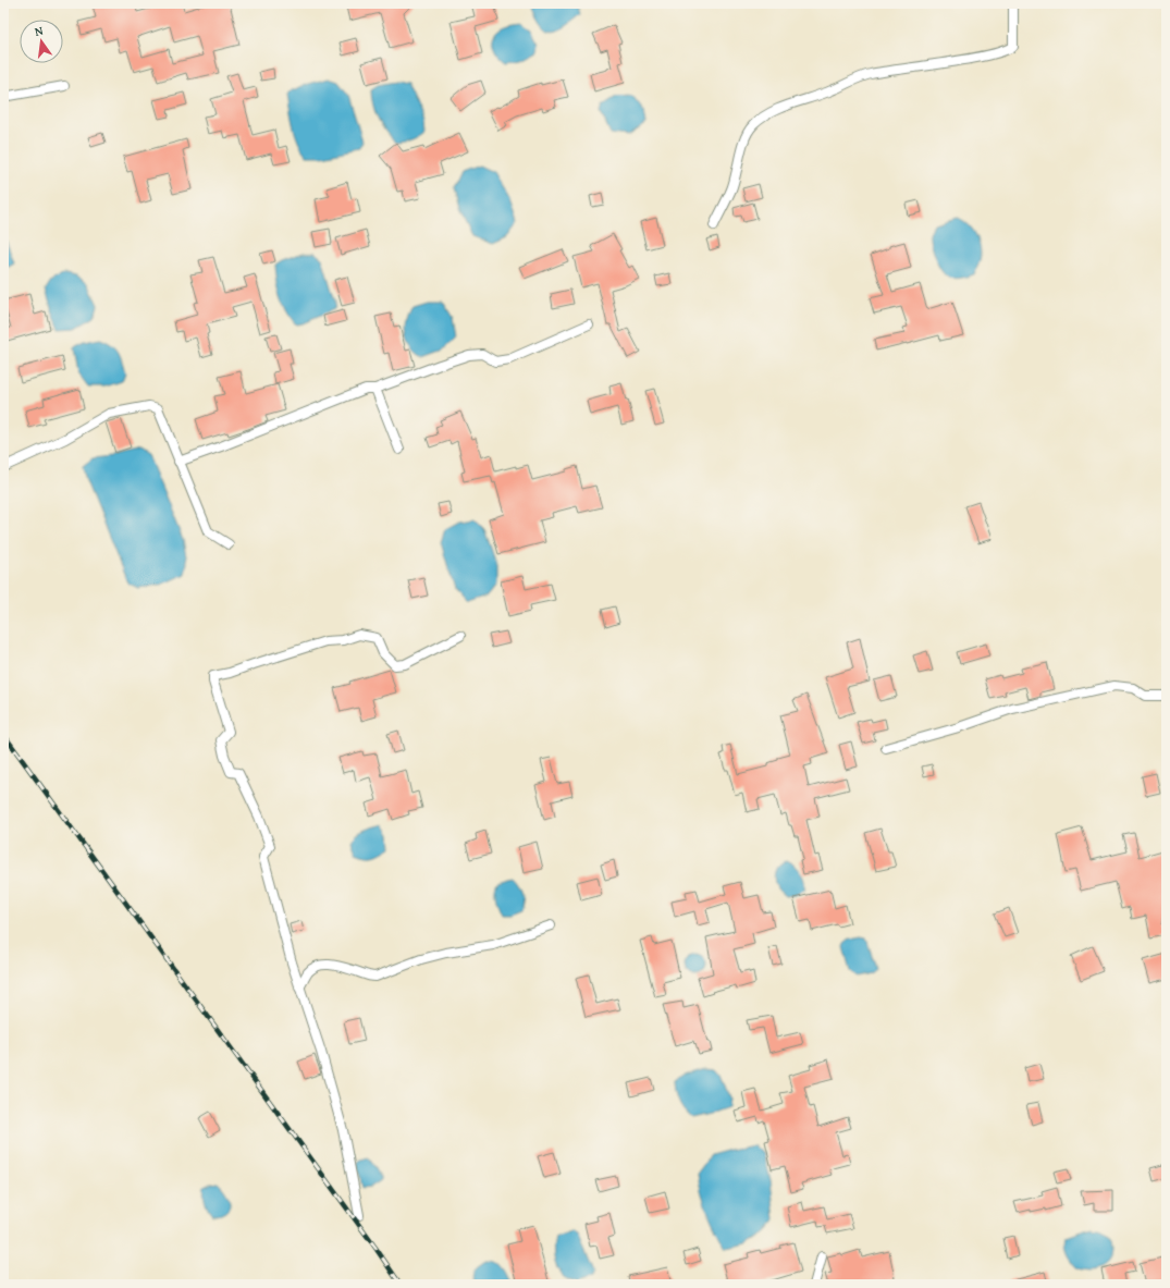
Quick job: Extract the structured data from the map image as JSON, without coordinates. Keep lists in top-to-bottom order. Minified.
{"north":"top"}
